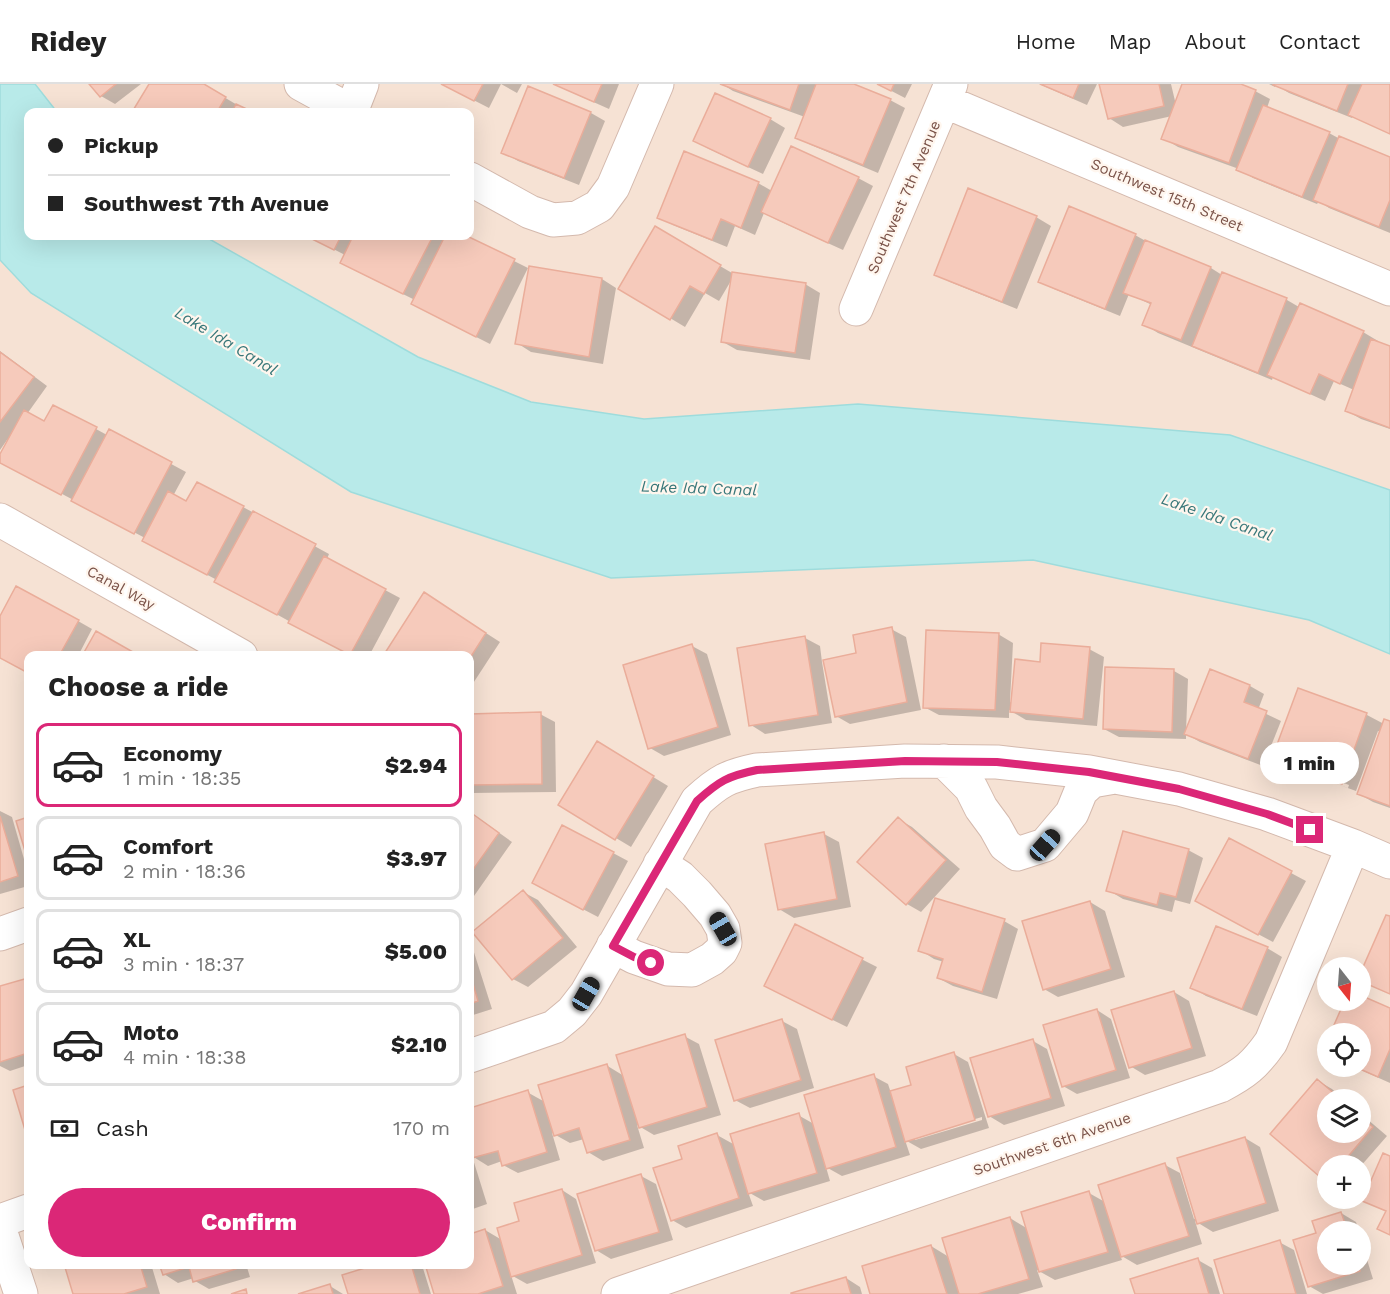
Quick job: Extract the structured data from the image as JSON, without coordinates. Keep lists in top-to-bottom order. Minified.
{"streets":{"street":["Southwest 15th Street","Southwest 7th Avenue","Canal Way","Southwest 6th Avenue"]},"crossings":[["Southwest 15th Street","Southwest 7th Avenue"]],"water":["Lake Ida Canal"],"north":"bottom","page":{"header":"Ridey","nav":["Home","Map","About","Contact"],"banner":["Pickup","Southwest 7th Avenue"],"heading":"Choose a ride","list":[{"name":"Economy","note":"1 min · 18:35","value":"$2.94"},{"name":"Comfort","note":"2 min · 18:36","value":"$3.97"},{"name":"XL","note":"3 min · 18:37","value":"$5.00"},{"name":"Moto","note":"4 min · 18:38","value":"$2.10"}],"bubble":"1 min","map_buttons":["+","−"],"pay":["Cash","170 m"],"buttons":"Confirm"}}
